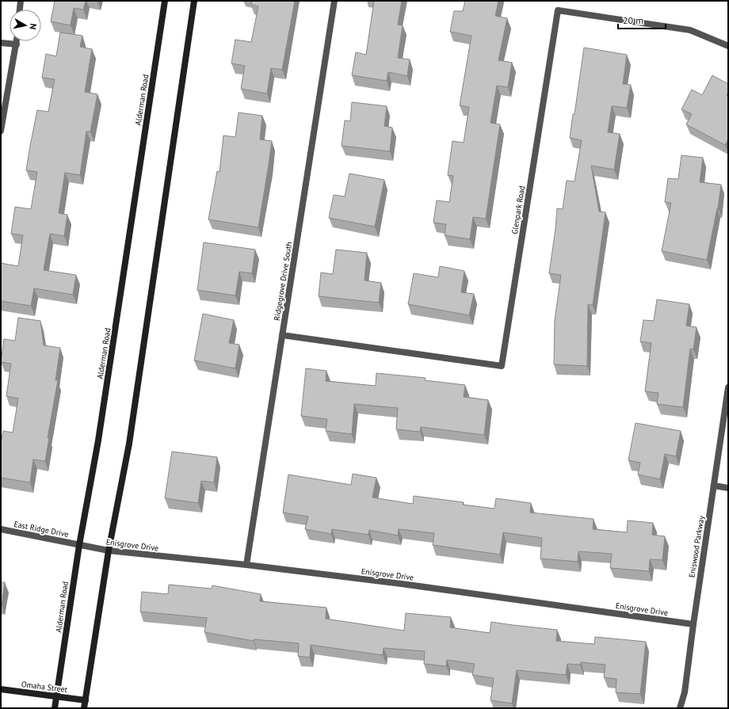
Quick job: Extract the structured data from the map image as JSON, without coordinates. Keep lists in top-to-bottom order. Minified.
{"streets":{"main road":["Alderman Road","Omaha Street"],"street":["Glenpark Road","Ridgegrove Drive South","East Ridge Drive","Enisgrove Drive","Eniswood Parkway"]},"crossings":[["Alderman Road","East Ridge Drive"],["Alderman Road","Enisgrove Drive"],["Alderman Road","Omaha Street"],["Glenpark Road","Ridgegrove Drive South"],["Ridgegrove Drive South","Enisgrove Drive"],["East Ridge Drive","Enisgrove Drive"],["Enisgrove Drive","Eniswood Parkway"]],"scale_bar":"20 m","north":"right"}
